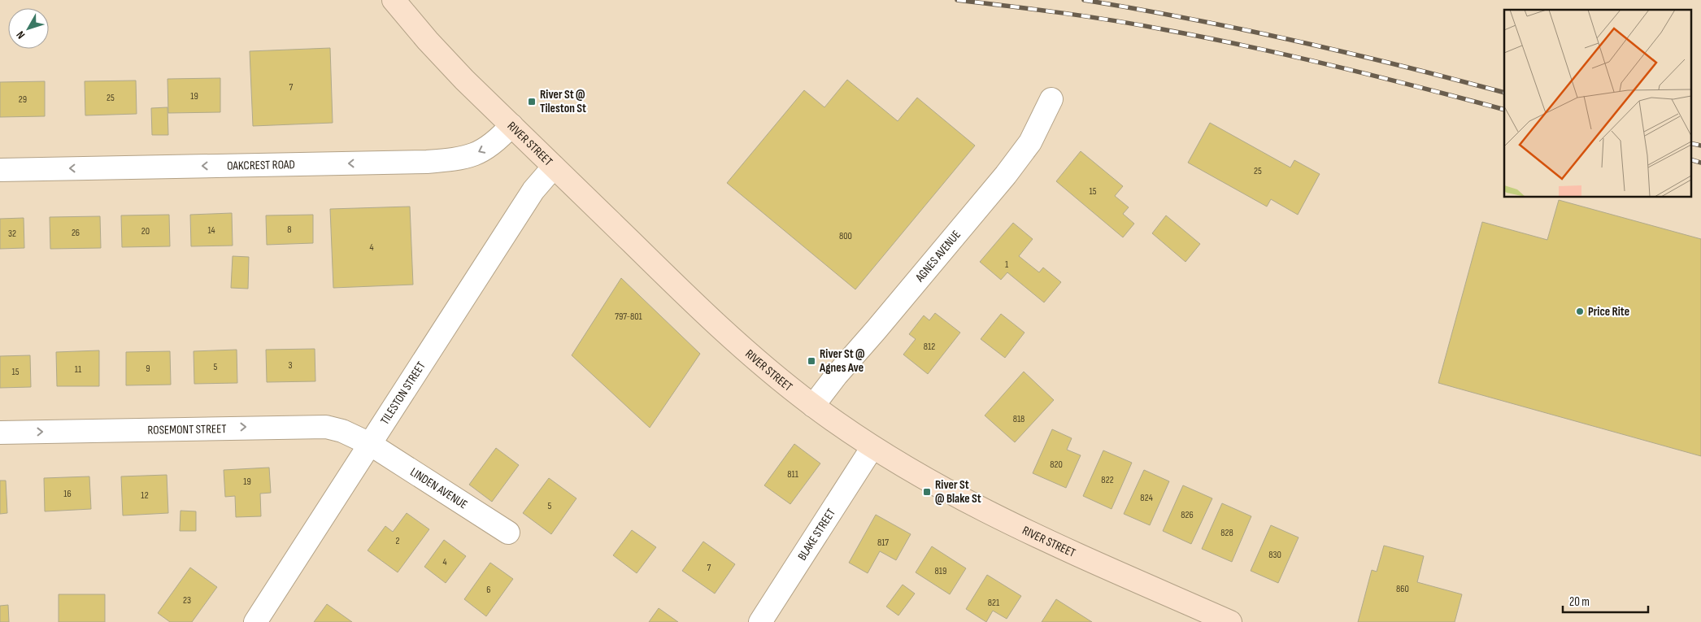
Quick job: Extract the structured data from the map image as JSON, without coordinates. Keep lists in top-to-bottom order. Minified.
{"streets":{"main road":["RIVER STREET"],"street":["OAKCREST ROAD","AGNES AVENUE","TILESTON STREET","ROSEMONT STREET","LINDEN AVENUE","BLAKE STREET"]},"crossings":[["RIVER STREET","OAKCREST ROAD"],["RIVER STREET","AGNES AVENUE"],["RIVER STREET","TILESTON STREET"],["RIVER STREET","BLAKE STREET"],["TILESTON STREET","ROSEMONT STREET"],["TILESTON STREET","LINDEN AVENUE"],["ROSEMONT STREET","LINDEN AVENUE"]],"one_way":["OAKCREST ROAD","ROSEMONT STREET"],"places":{"transit":["River St @ Tileston St","River St @ Agnes Ave","River St @ Blake St"],"other":["Price Rite"]},"house_numbers":["7","19","25","29","25","15","8","14","20","26","32","800","4","1","797-801","812","3","5","9","11","15","818","820","811","822","19","16","12","824","5","826","828","2","817","830","4","7","819","860","6","23","821"],"scale_bar":"20 m","north":"bottom left"}
